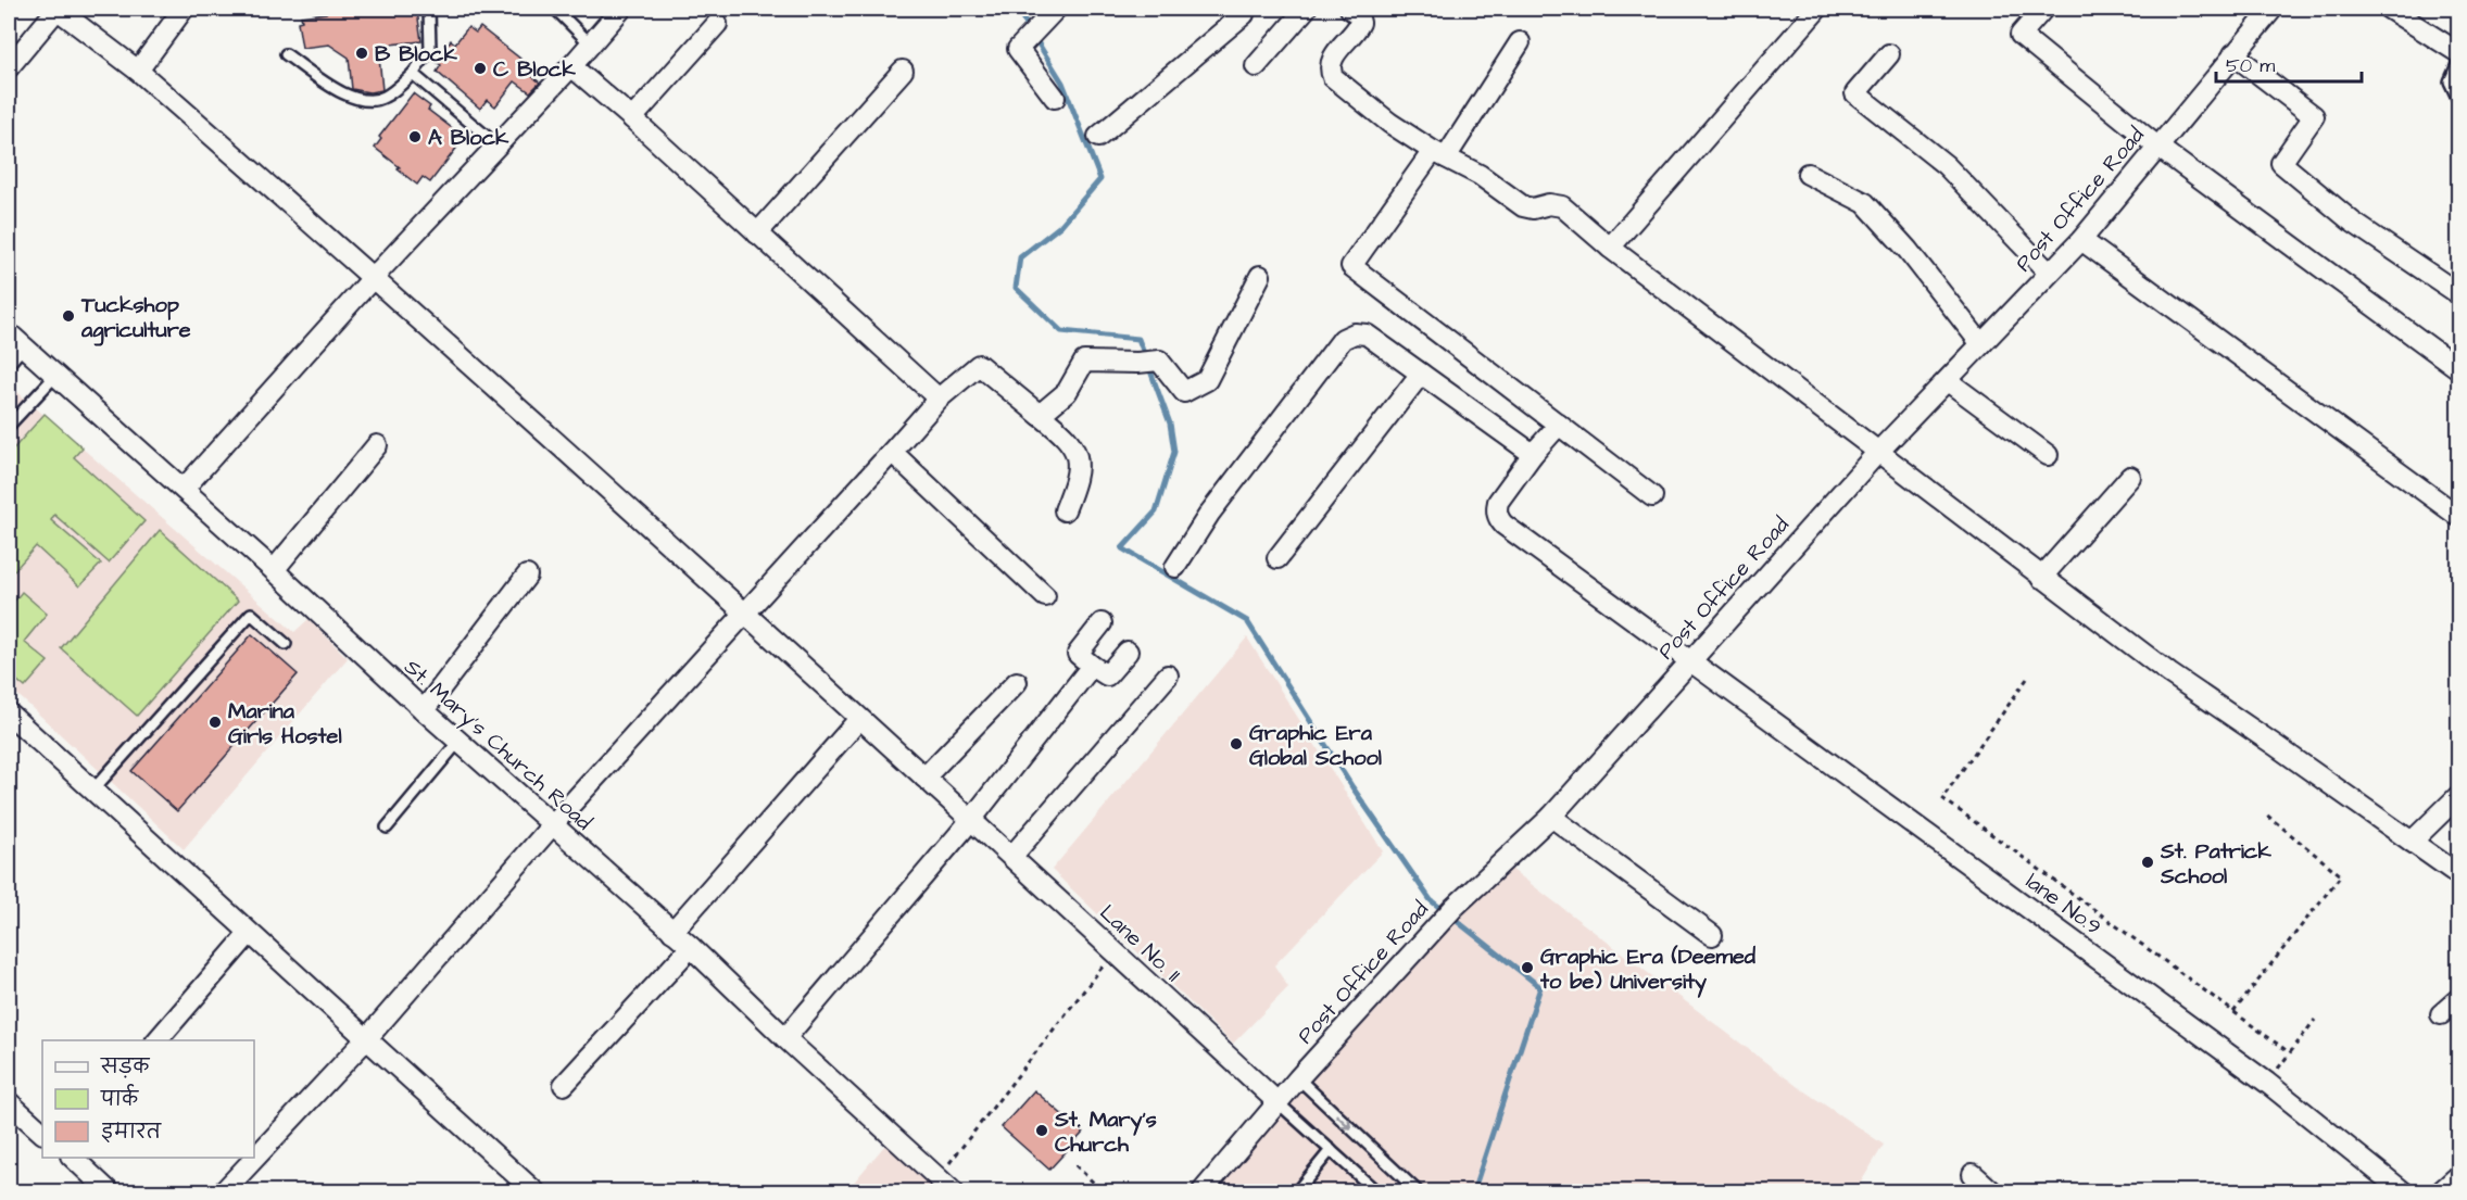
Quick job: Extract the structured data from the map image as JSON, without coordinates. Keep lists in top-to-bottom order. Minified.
{"streets":{"street":["Post Office Road","St. Mary's Church Road","lane No.9","Lane No. 11"]},"crossings":[["Post Office Road","lane No.9"],["Post Office Road","Lane No. 11"]],"places":["B Block","C Block","A Block","Tuckshop agriculture","Marina Girls Hostel","Graphic Era Global School","St. Patrick School","Graphic Era (Deemed to be) University","St. Mary’s Church"],"legend":["सड़क","पार्क","इमारत"],"scale_bar":"50 m"}
